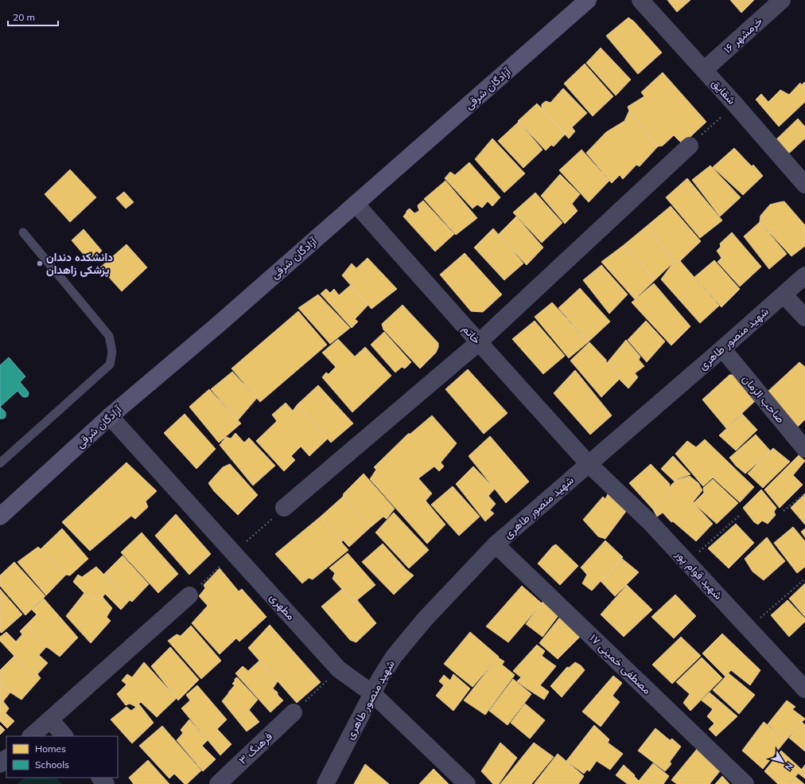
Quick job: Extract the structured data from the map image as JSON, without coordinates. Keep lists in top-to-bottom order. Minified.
{"streets":{"main road":["آزادگان شرقی"],"street":["خرمشهر ۱۶","شقایق","خاتم","شهید منصور طاهری","صاحب الزمان","شهید قوام پور","مطهری","مصطفی خمینی ۱۷","فرهنگ ۳"]},"crossings":[["خرمشهر ۱۶","شقایق"],["آزادگان شرقی","خاتم"],["آزادگان شرقی","مطهری"],["خاتم","شهید منصور طاهری"],["خاتم","شهید قوام پور"],["شهید منصور طاهری","صاحب الزمان"],["شهید منصور طاهری","شهید قوام پور"],["شهید منصور طاهری","مطهری"],["شهید منصور طاهری","مصطفی خمینی ۱۷"]],"places":["دانشکده دندان پزشکی زاهدان"],"legend":["Homes","Schools"],"scale_bar":"20 m","north":"bottom right"}
